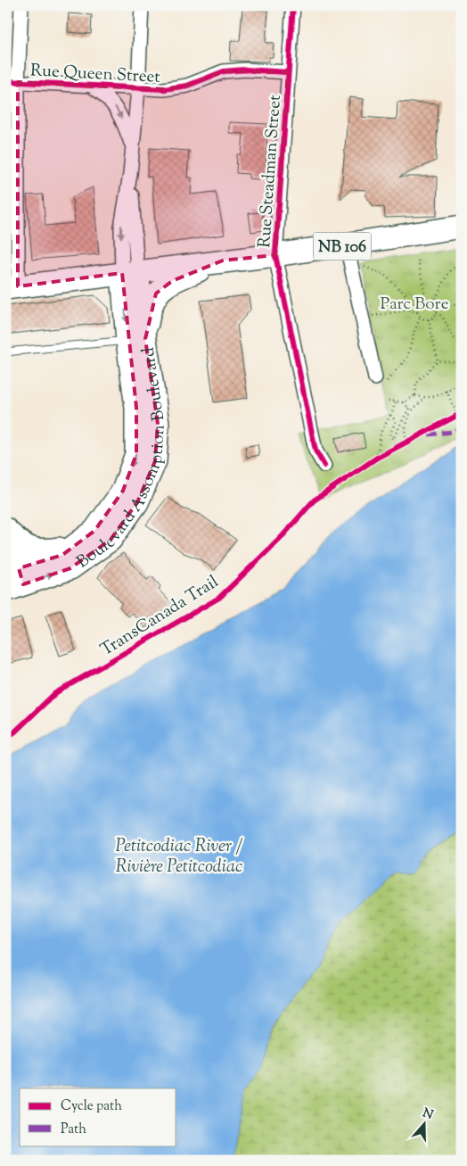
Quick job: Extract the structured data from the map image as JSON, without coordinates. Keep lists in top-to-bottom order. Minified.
{"streets":{"main road":["NB 106","Boulevard Assomption Boulevard"],"street":["Rue Queen Street","Rue Steadman Street"],"cycle path":["TransCanada Trail"]},"crossings":[["Rue Queen Street","Rue Steadman Street"],["Rue Steadman Street","NB 106"],["NB 106","Boulevard Assomption Boulevard"]],"water":["Petitcodiac River / Rivière Petitcodiac"],"parks":["Parc Bore"],"legend":["Cycle path","Path"],"north":"top"}
